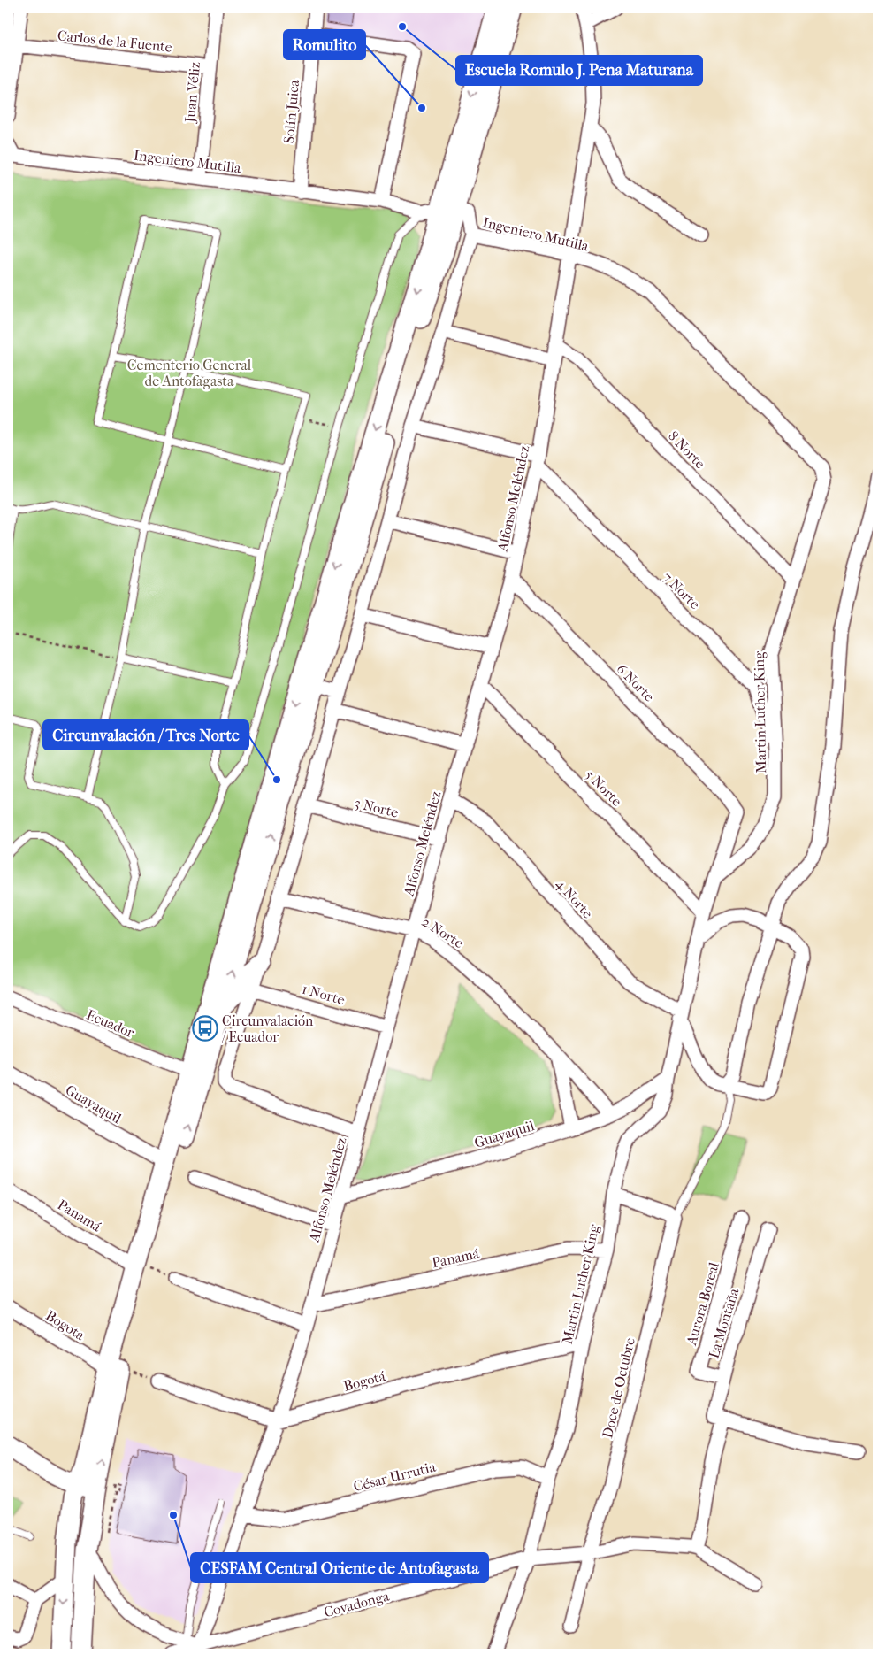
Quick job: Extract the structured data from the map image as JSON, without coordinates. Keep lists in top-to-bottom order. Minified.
{"streets":{"street":["Carlos de la Fuente","Juan Véliz","Solín Juica","Ingeniero Mutilla","8 Norte","Alfonso Meléndez","7 Norte","6 Norte","Martin Luther King","5 Norte","3 Norte","4 Norte","2 Norte","1 Norte","Ecuador","Guayaquil","Panamá","Aurora Boreal","La Montaña","Bogota","Bogotá","Doce de Octubre","César Urrutia","Covadonga"]},"crossings":[["Carlos de la Fuente","Juan Véliz"],["Juan Véliz","Ingeniero Mutilla"],["Solín Juica","Ingeniero Mutilla"],["Ingeniero Mutilla","Alfonso Meléndez"],["Ingeniero Mutilla","Martin Luther King"],["8 Norte","Alfonso Meléndez"],["8 Norte","Martin Luther King"],["Alfonso Meléndez","7 Norte"],["Alfonso Meléndez","6 Norte"],["Alfonso Meléndez","5 Norte"],["Alfonso Meléndez","3 Norte"],["Alfonso Meléndez","4 Norte"],["Alfonso Meléndez","2 Norte"],["Alfonso Meléndez","1 Norte"],["Alfonso Meléndez","Guayaquil"],["Alfonso Meléndez","Panamá"],["Alfonso Meléndez","Bogotá"],["Alfonso Meléndez","César Urrutia"],["Alfonso Meléndez","Covadonga"],["7 Norte","Martin Luther King"],["6 Norte","Martin Luther King"],["Martin Luther King","5 Norte"],["Martin Luther King","4 Norte"],["Martin Luther King","Guayaquil"],["Martin Luther King","Panamá"],["Martin Luther King","Bogotá"],["Martin Luther King","César Urrutia"],["Martin Luther King","Covadonga"],["2 Norte","Guayaquil"],["Aurora Boreal","La Montaña"],["Doce de Octubre","Covadonga"]],"parks":["Cementerio General de Antofagasta"],"places":{"other":["Escuela Romulo J. Pena Maturana","Romulito","Circunvalación / Tres Norte","CESFAM Central Oriente de Antofagasta"],"bus stop":["Circunvalación / Ecuador"]}}
